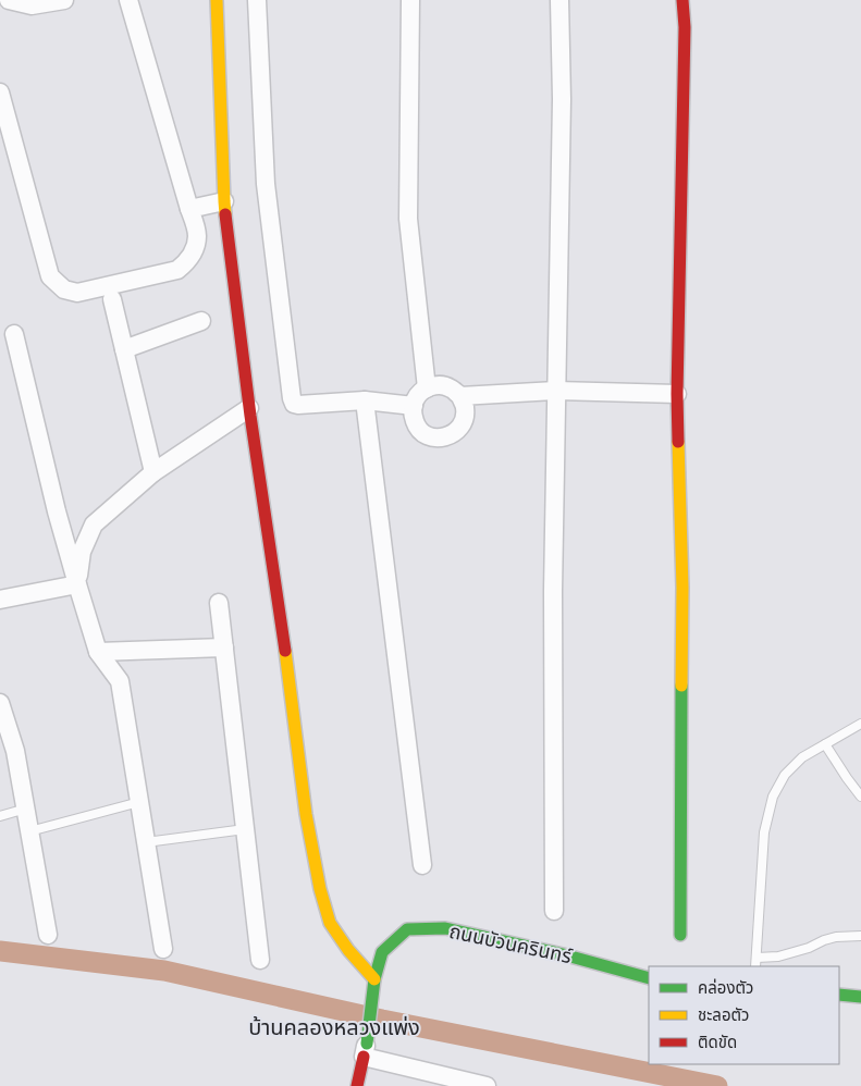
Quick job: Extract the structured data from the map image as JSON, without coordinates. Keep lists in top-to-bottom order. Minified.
{"streets":{"street":["ถนนบัวนครินทร์"]},"districts":["บ้านคลองหลวงแพ่ง"],"legend":["คล่องตัว","ชะลอตัว","ติดขัด"]}
